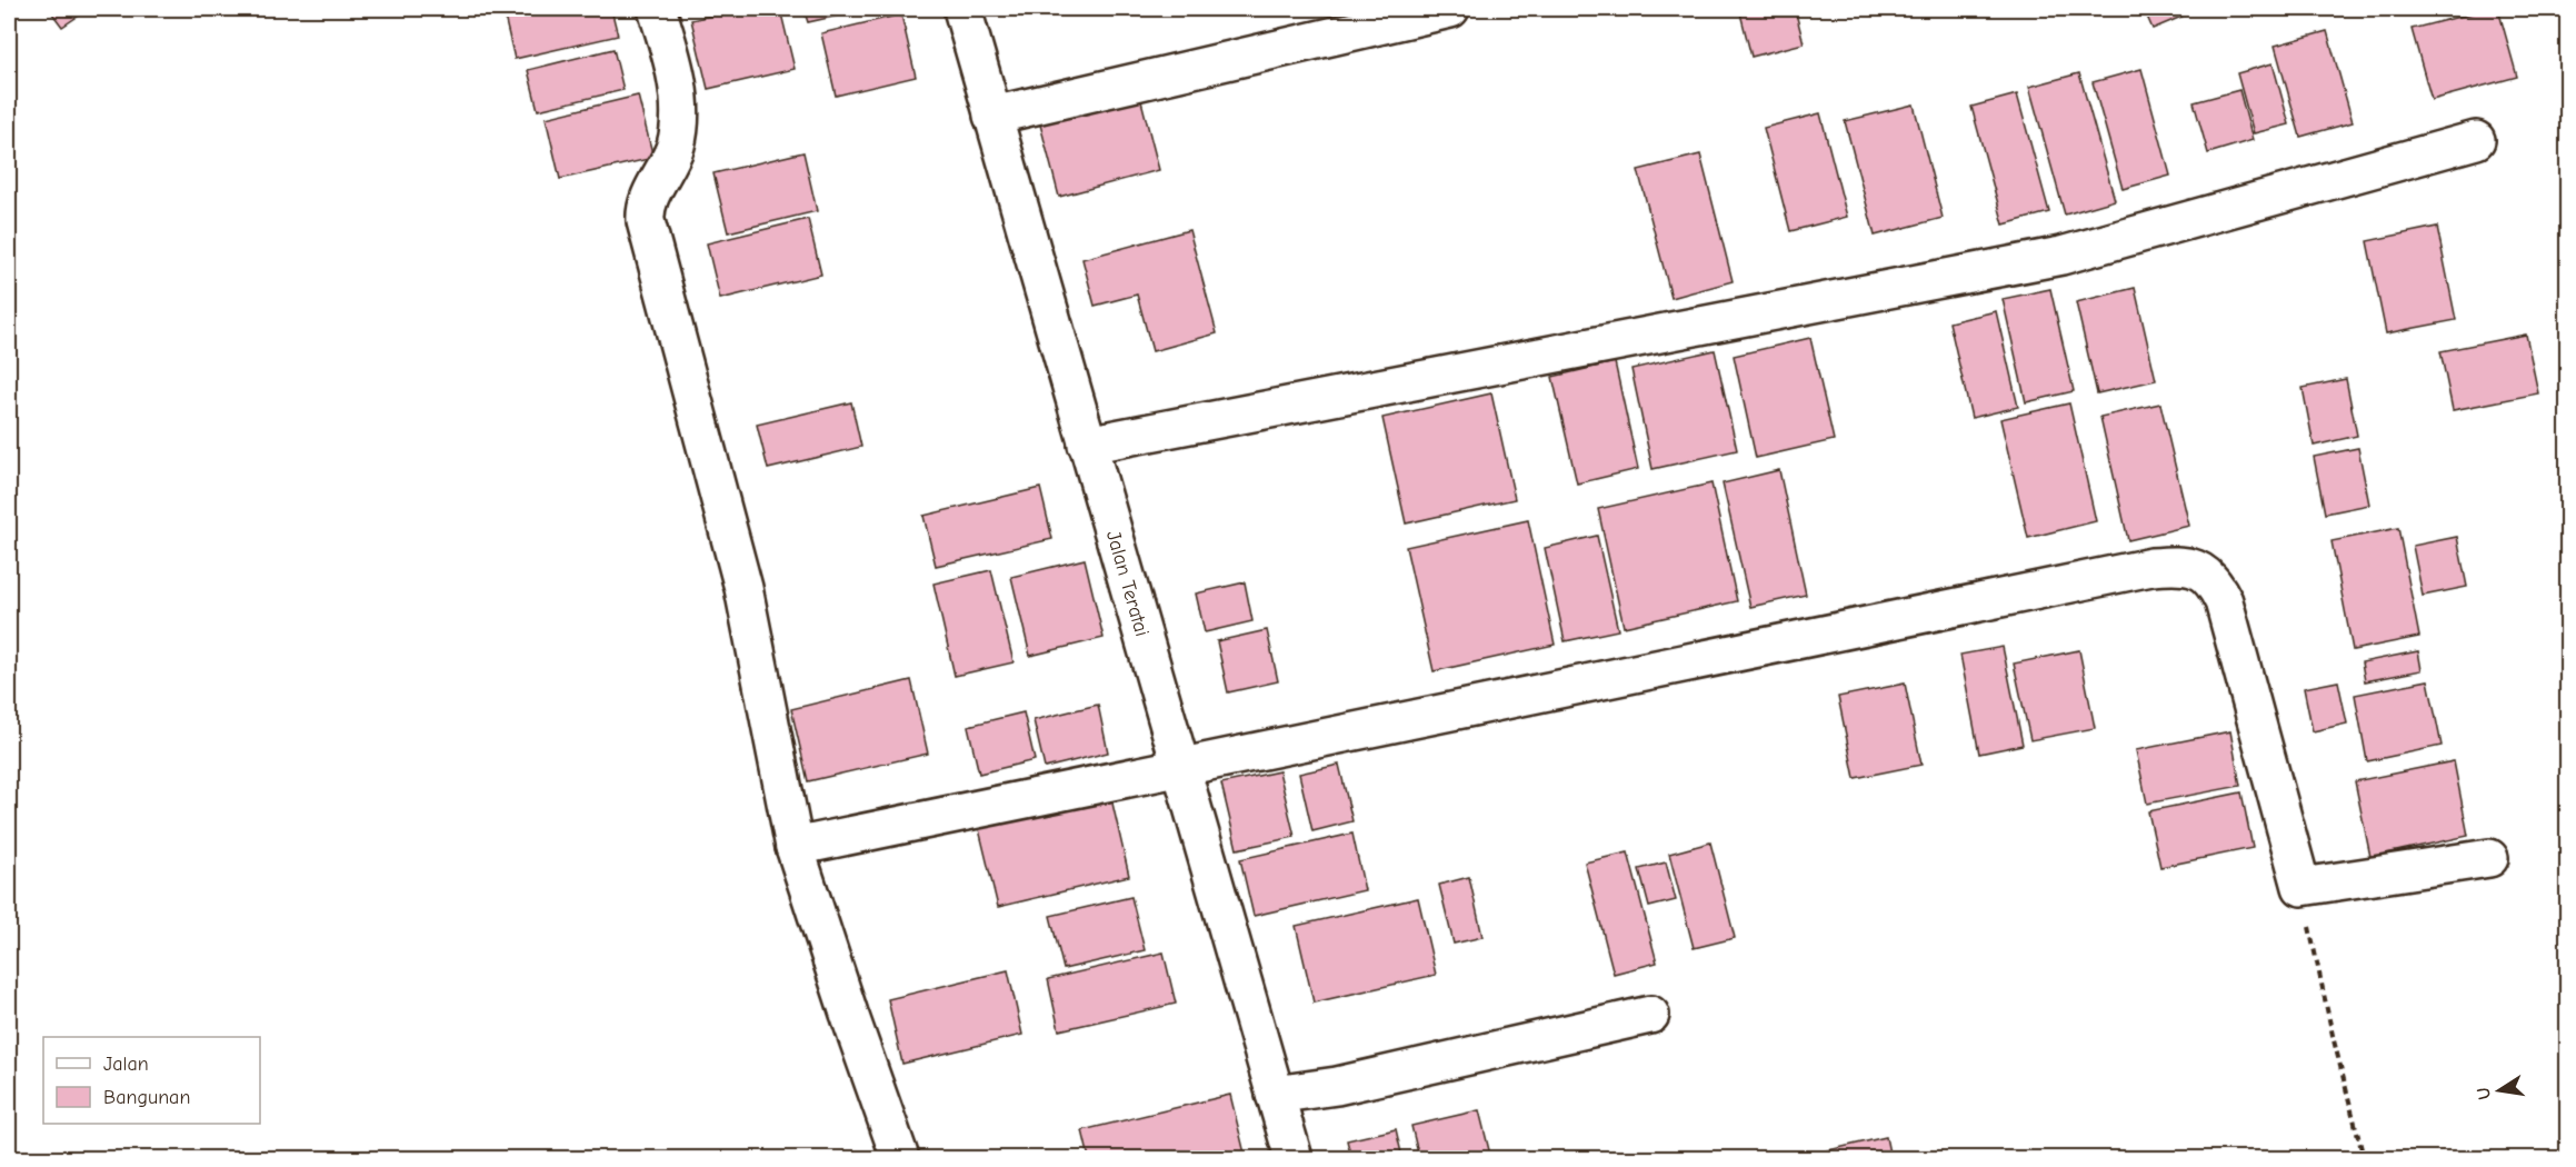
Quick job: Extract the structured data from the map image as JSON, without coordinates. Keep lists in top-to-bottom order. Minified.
{"streets":{"street":["Jalan Teratai"]},"legend":["Jalan","Bangunan"],"north":"left"}
